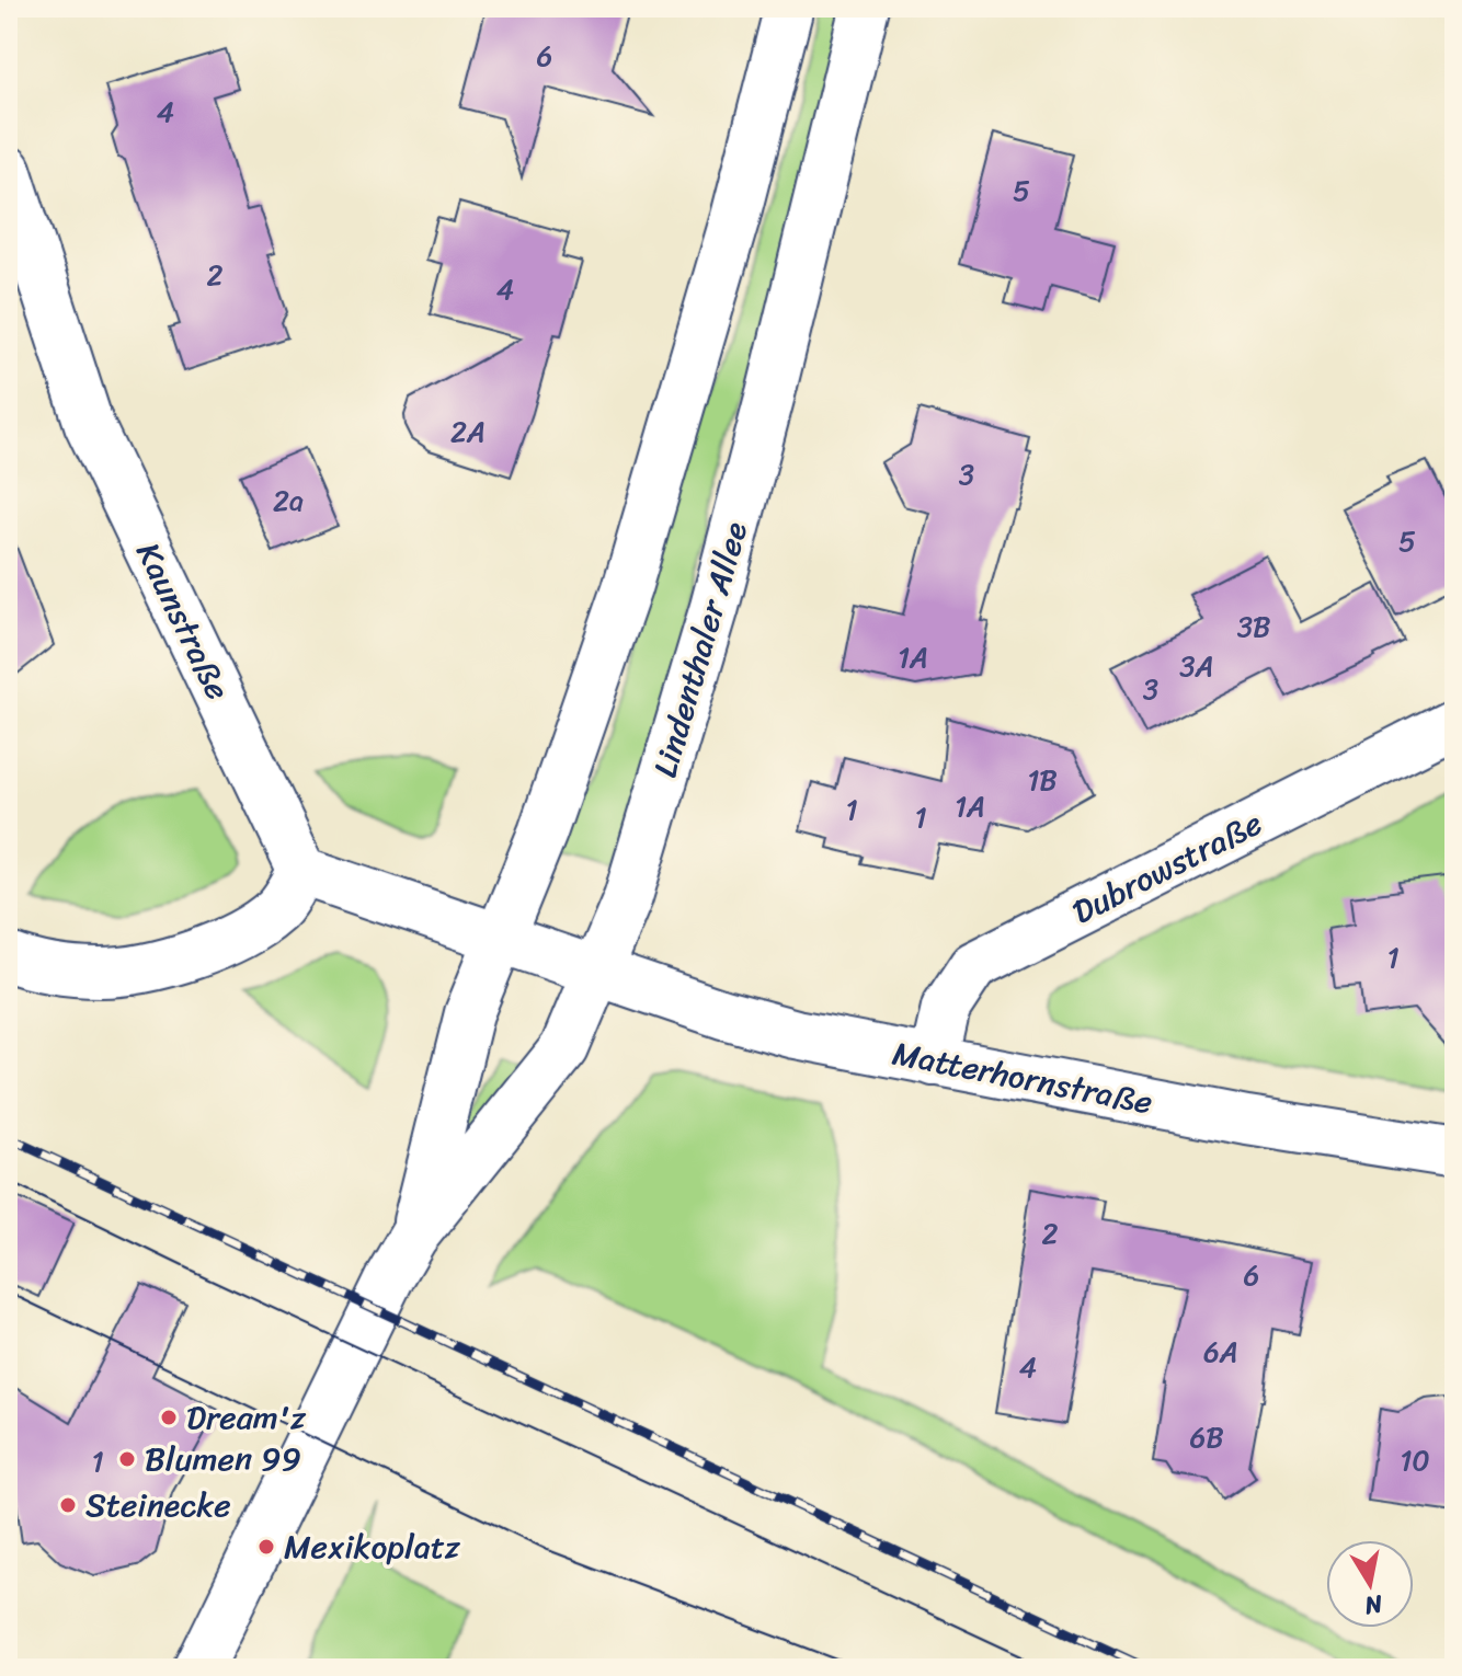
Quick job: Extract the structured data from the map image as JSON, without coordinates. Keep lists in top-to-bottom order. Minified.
{"streets":{"main road":["Kaunstraße","Lindenthaler Allee","Dubrowstraße","Matterhornstraße"]},"crossings":[["Lindenthaler Allee","Matterhornstraße"],["Dubrowstraße","Matterhornstraße"]],"places":["Dream'z","Blumen 99","Steinecke","Mexikoplatz"],"house_numbers":["6","4","5","2","4","2A","3","2a","5","3B","1A","3A","3","1B","1A","1","1","1","2","6","6A","4","6B","10","1"],"north":"bottom"}
